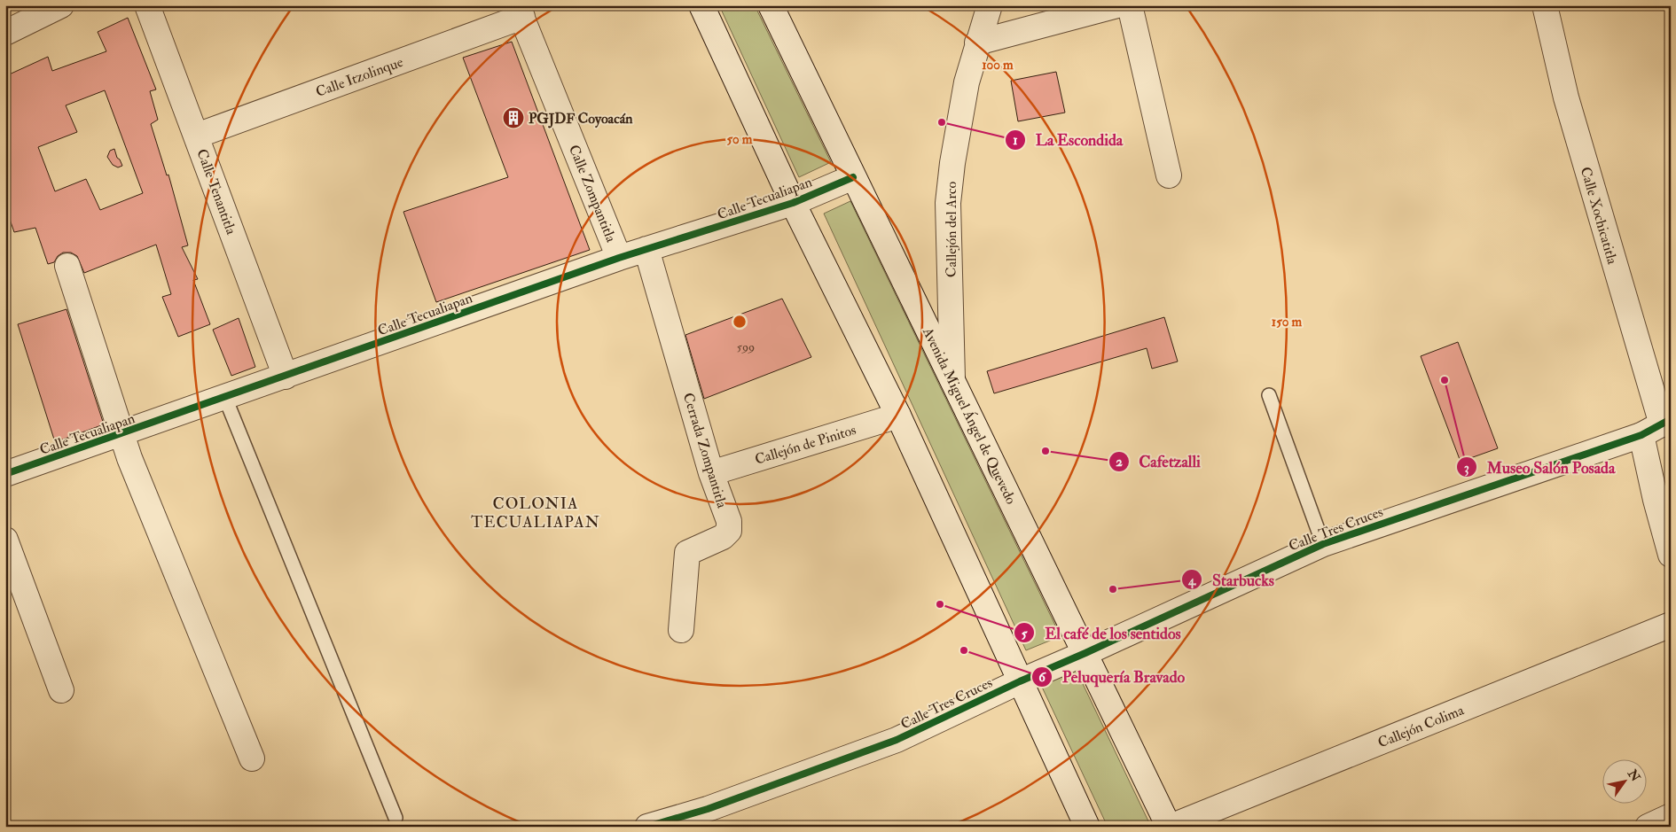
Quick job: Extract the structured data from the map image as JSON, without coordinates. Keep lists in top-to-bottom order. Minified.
{"streets":{"street":["Calle Itzolinque","Calle Tenantitla","Calle Zompantitla","Calle Tecualiapan","Calle Xochicatitla","Callejón del Arco","Avenida Miguel Ángel de Quevedo","Callejón de Pinitos","Cerrada Zompantitla","Calle Tres Cruces","Callejón Colima"]},"crossings":[["Calle Itzolinque","Calle Tenantitla"],["Calle Itzolinque","Calle Zompantitla"],["Calle Tenantitla","Calle Tecualiapan"],["Calle Zompantitla","Calle Tecualiapan"],["Calle Tecualiapan","Avenida Miguel Ángel de Quevedo"],["Calle Tecualiapan","Cerrada Zompantitla"],["Calle Xochicatitla","Calle Tres Cruces"],["Callejón del Arco","Avenida Miguel Ángel de Quevedo"],["Avenida Miguel Ángel de Quevedo","Calle Tres Cruces"],["Avenida Miguel Ángel de Quevedo","Callejón Colima"],["Callejón de Pinitos","Cerrada Zompantitla"]],"districts":["COLONIA TECUALIAPAN"],"places":{"building":["PGJDF Coyoacán"],"other":["La Escondida","Museo Salón Posada","Cafetzalli","Starbucks","El café de los sentidos","Peluquería Bravado"]},"house_numbers":["599"],"north":"top right","rings":["100 m","50 m","150 m"]}
